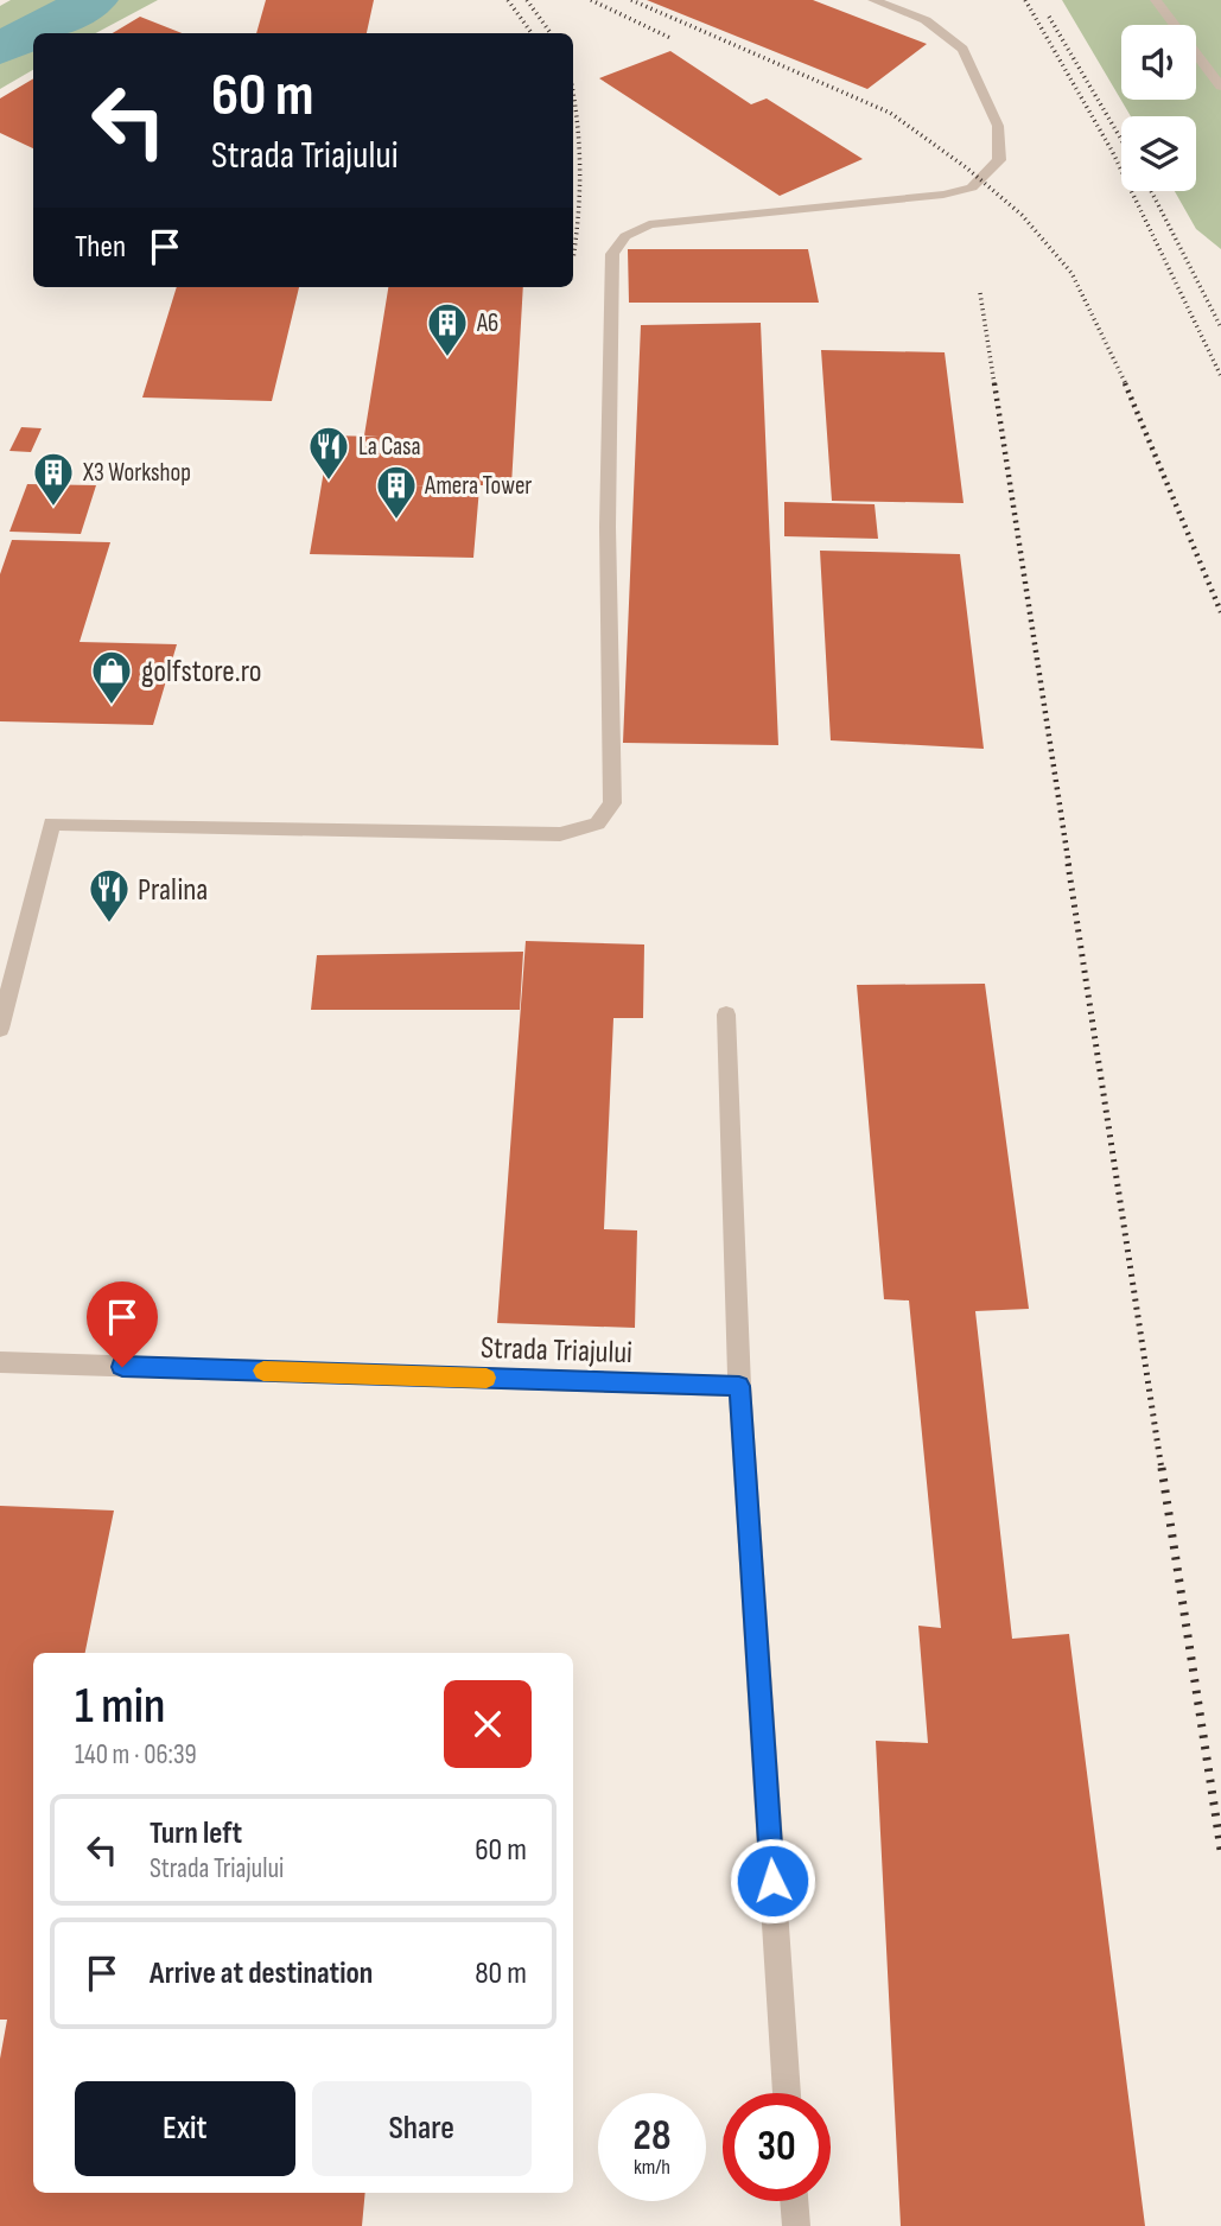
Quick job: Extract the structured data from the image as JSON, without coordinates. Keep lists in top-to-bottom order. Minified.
{"streets":{"street":["Strada Triajului"]},"places":{"building":["A6","X3 Workshop","Amera Tower"],"restaurant":["La Casa","Pralina"],"shop":["golfstore.ro"]},"page":{"turn":["60 m","Strada Triajului"],"then":"Then","heading":["1 min","140 m · 06:39"],"list":[{"name":"Turn left","note":"Strada Triajului","value":"60 m"},{"name":"Arrive at destination","value":"80 m"}],"buttons":["Exit","Share"],"speed":"28 km/h","limit":"30"}}
